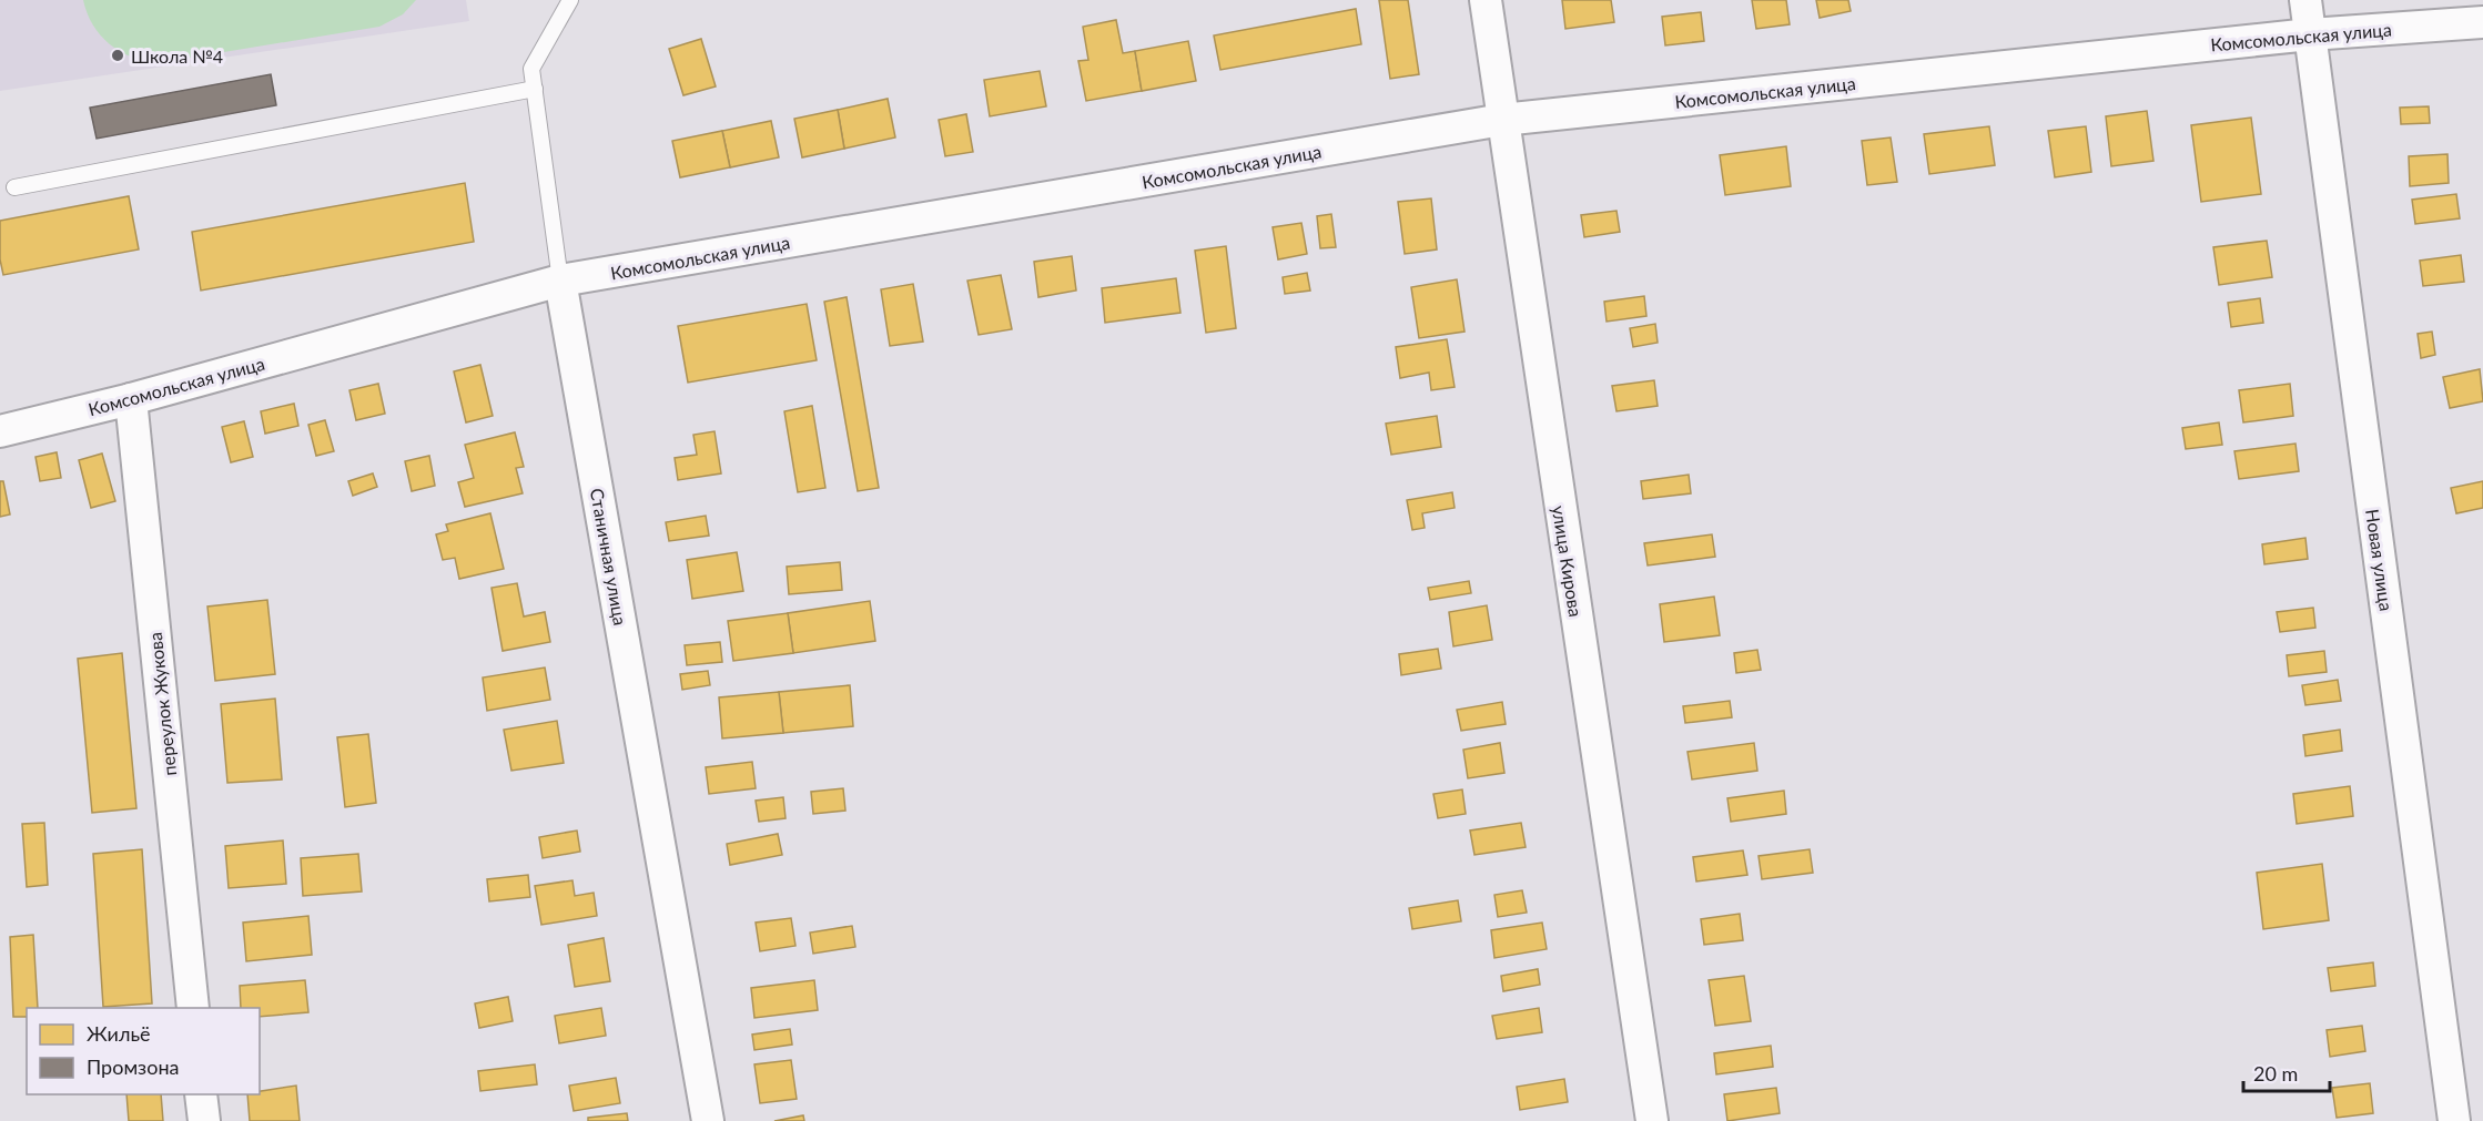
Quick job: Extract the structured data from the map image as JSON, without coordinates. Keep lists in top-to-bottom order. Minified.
{"streets":{"street":["Комсомольская улица","Станичная улица","Новая улица","улица Кирова","переулок Жукова"]},"crossings":[["Комсомольская улица","Станичная улица"],["Комсомольская улица","Новая улица"],["Комсомольская улица","улица Кирова"],["Комсомольская улица","переулок Жукова"]],"places":["Школа №4"],"legend":["Жильё","Промзона"],"scale_bar":"20 m"}
